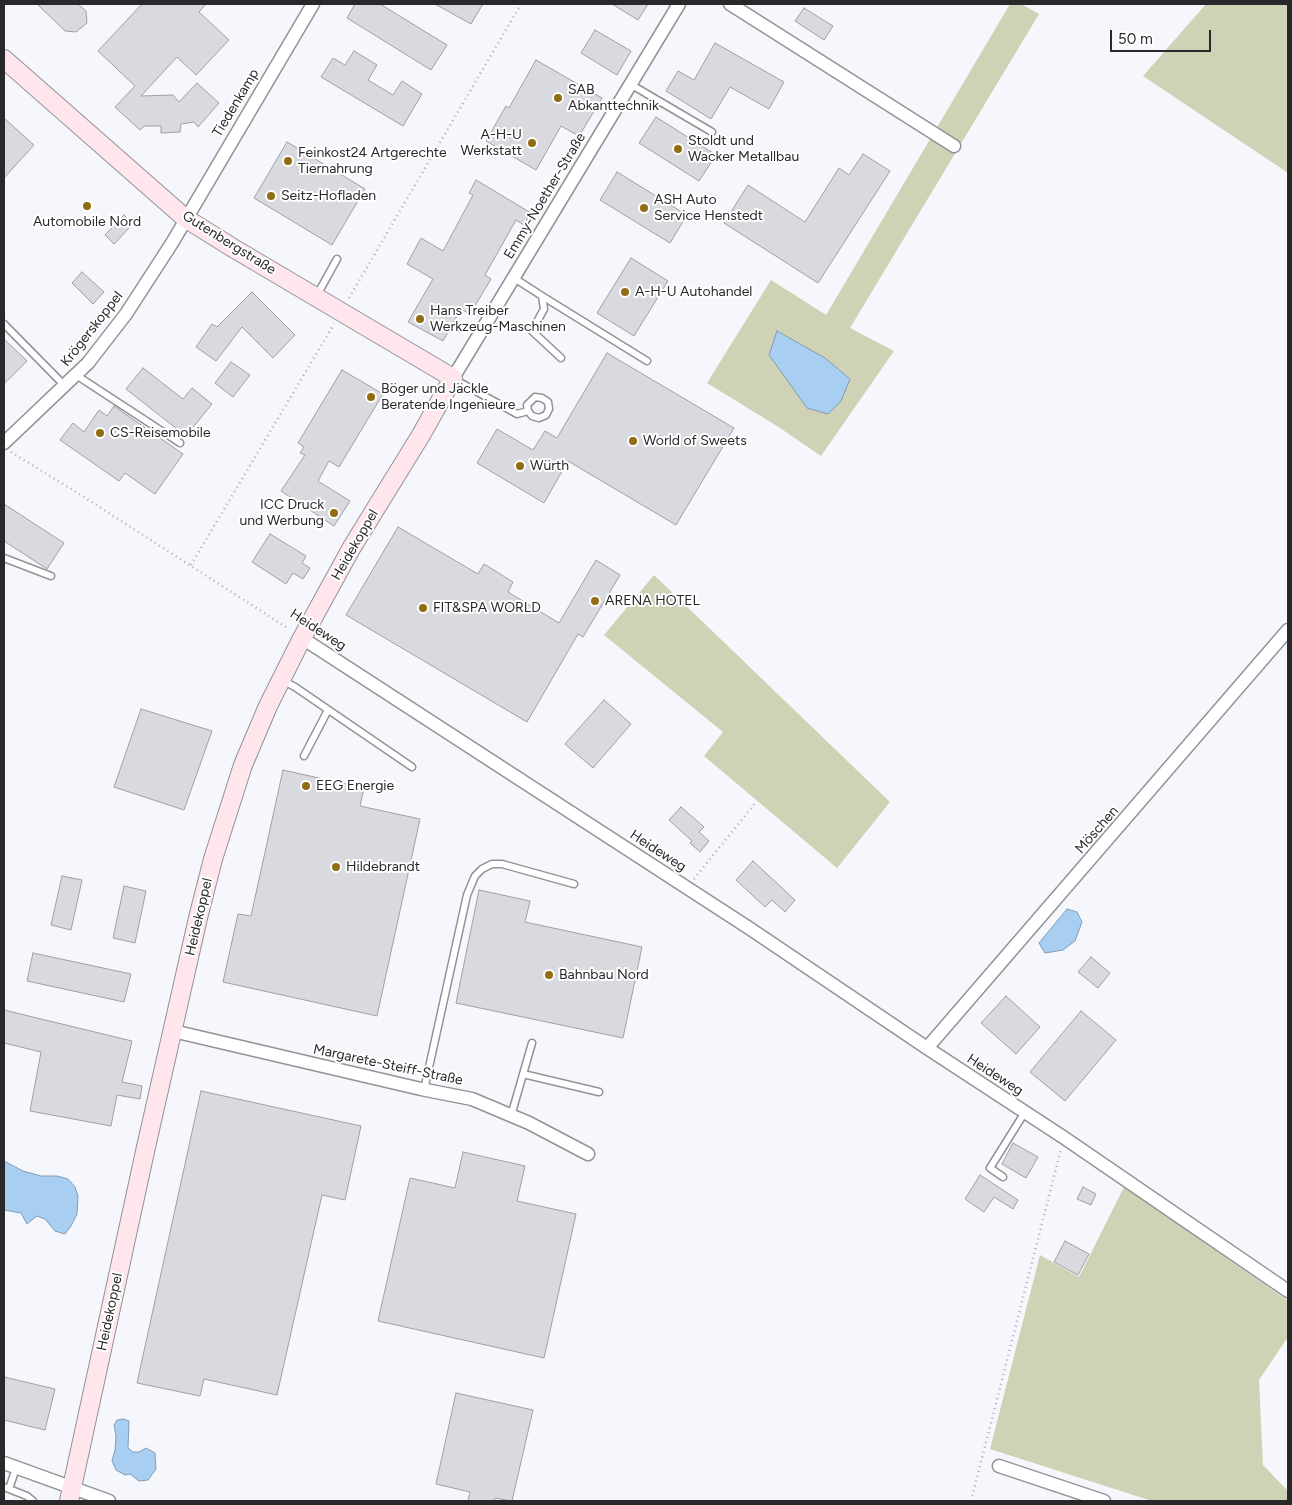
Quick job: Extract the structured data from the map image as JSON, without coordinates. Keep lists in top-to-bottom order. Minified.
{"streets":{"street":["Tiedenkamp","Emmy-Noether-Straße","Gutenbergstraße","Krögerskoppel","Heidekoppel","Heideweg","Möschen","Margarete-Steiff-Straße"]},"crossings":[["Tiedenkamp","Gutenbergstraße"],["Tiedenkamp","Krögerskoppel"],["Emmy-Noether-Straße","Gutenbergstraße"],["Emmy-Noether-Straße","Heidekoppel"],["Gutenbergstraße","Krögerskoppel"],["Gutenbergstraße","Heidekoppel"],["Heidekoppel","Heideweg"],["Heidekoppel","Margarete-Steiff-Straße"],["Heideweg","Möschen"]],"places":["SAB Abkanttechnik","A-H-U Werkstatt","Stoldt und Wacker Metallbau","Feinkost24 Artgerechte Tiernahrung","Seitz-Hofladen","Automobile Nord","ASH Auto Service Henstedt","A-H-U Autohandel","Hans Treiber Werkzeug-Maschinen","Böger und Jäckle Beratende Ingenieure","CS-Reisemobile","World of Sweets","Würth","ICC Druck und Werbung","ARENA HOTEL","FIT&SPA WORLD","EEG Energie","Hildebrandt","Bahnbau Nord"],"scale_bar":"50 m"}
